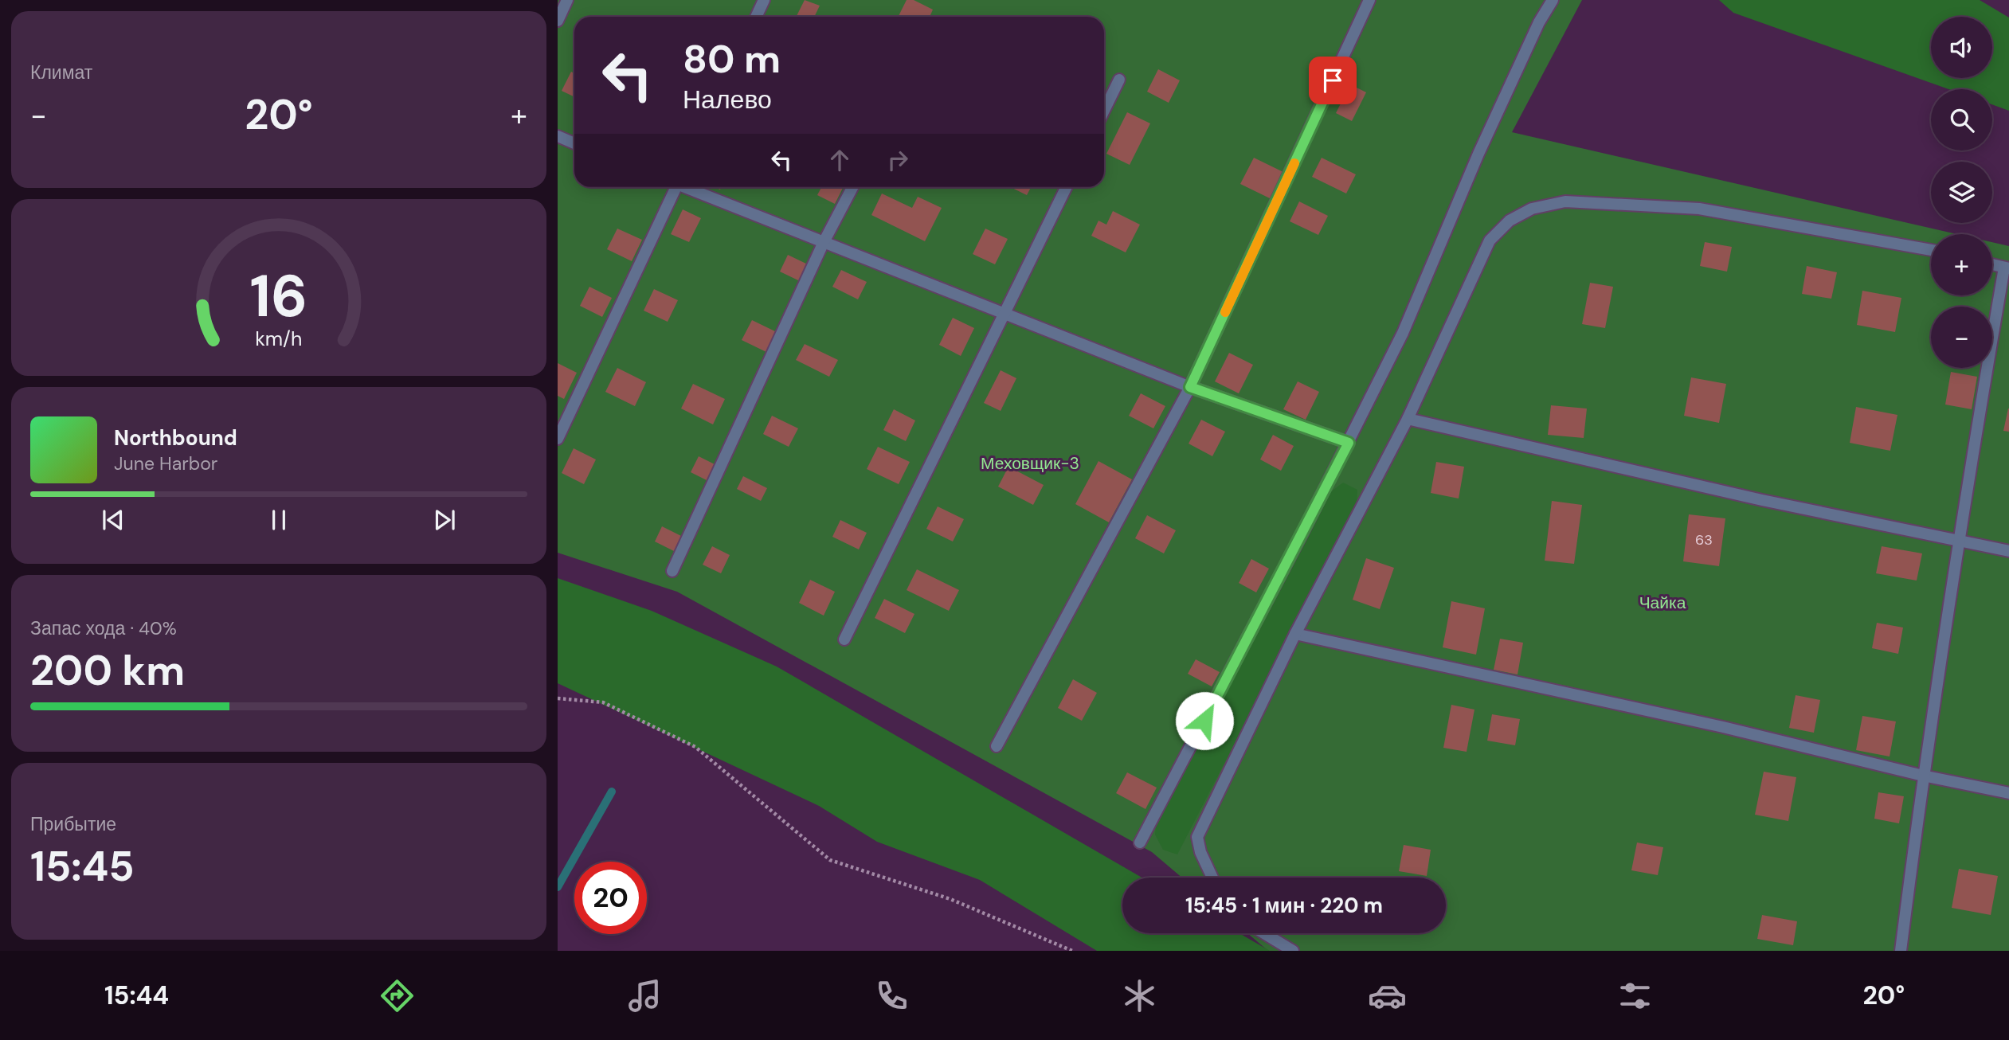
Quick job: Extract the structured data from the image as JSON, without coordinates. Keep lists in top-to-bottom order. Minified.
{"parks":["Меховщик-3","Чайка"],"house_numbers":["63"],"page":{"tile":["Климат",["Запас хода · 40%","200 km"],["Прибытие","15:45"]],"map_buttons":["+","−"],"turn":["80 m","Налево"],"heat":["−","20°","+"],"song":["Northbound","June Harbor"],"limit":"20","trip":"15:45 · 1 мин · 220 m","tabs":["15:44","20°"],"gauge":["16","km/h"]}}
